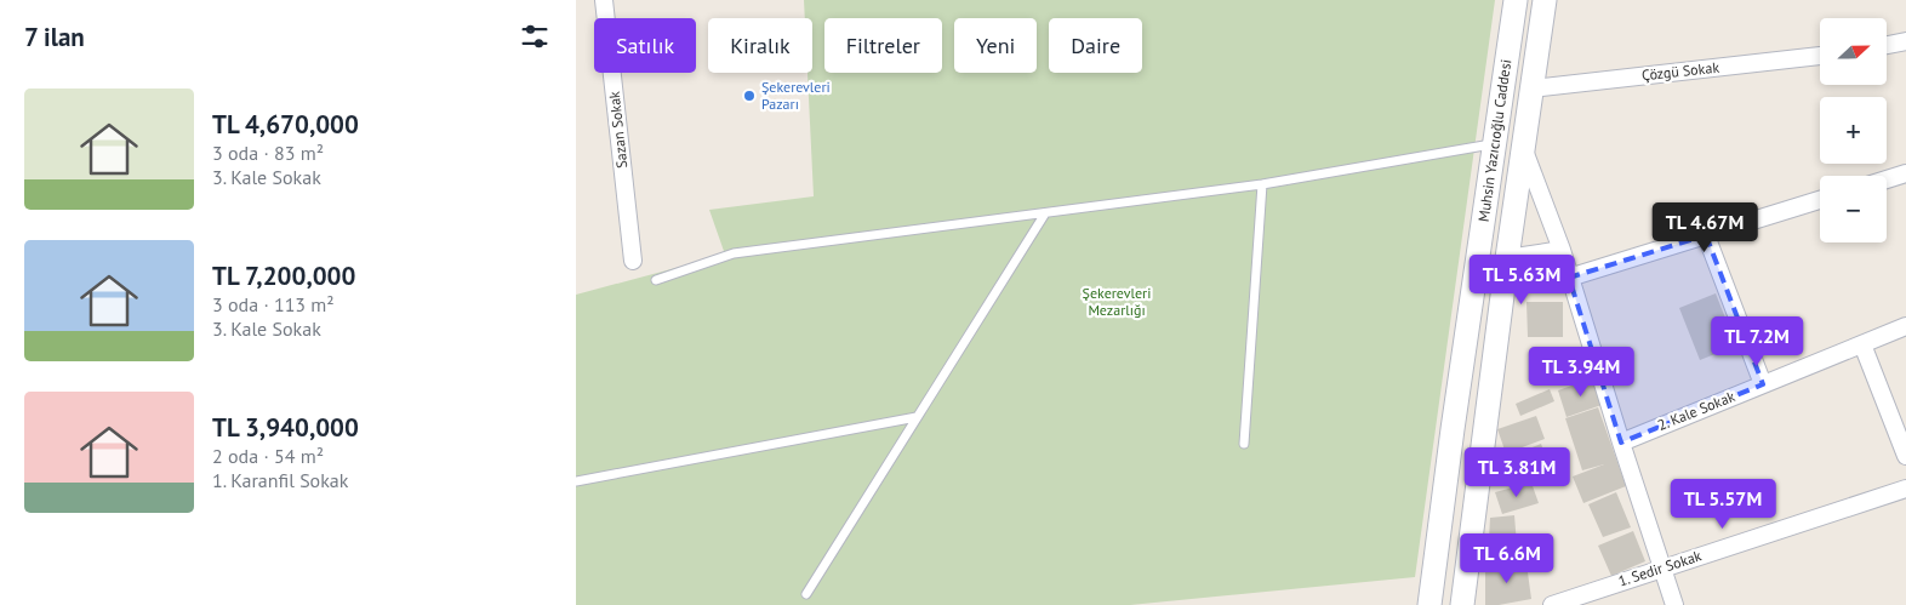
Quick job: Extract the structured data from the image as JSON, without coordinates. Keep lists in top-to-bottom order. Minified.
{"streets":{"street":["Çözgü Sokak","Sazan Sokak","Muhsin Yazıcıoğlu Caddesi","2. Kale Sokak","1. Sedir Sokak"]},"crossings":[["Çözgü Sokak","Muhsin Yazıcıoğlu Caddesi"]],"parks":["Şekerevleri Mezarlığı"],"places":["Şekerevleri Pazarı"],"north":"right","page":{"heading":"7 ilan","map_buttons":["+","−"],"chip":["Satılık","Kiralık","Filtreler","Yeni","Daire"],"list":[{"name":"TL 4,670,000","note":"3 oda · 83 m² · 3. Kale Sokak"},{"name":"TL 7,200,000","note":"3 oda · 113 m² · 3. Kale Sokak"},{"name":"TL 3,940,000","note":"2 oda · 54 m² · 1. Karanfil Sokak"}],"price":["TL 4.67M","TL 5.63M","TL 7.2M","TL 3.94M","TL 3.81M","TL 5.57M","TL 6.6M"]}}
